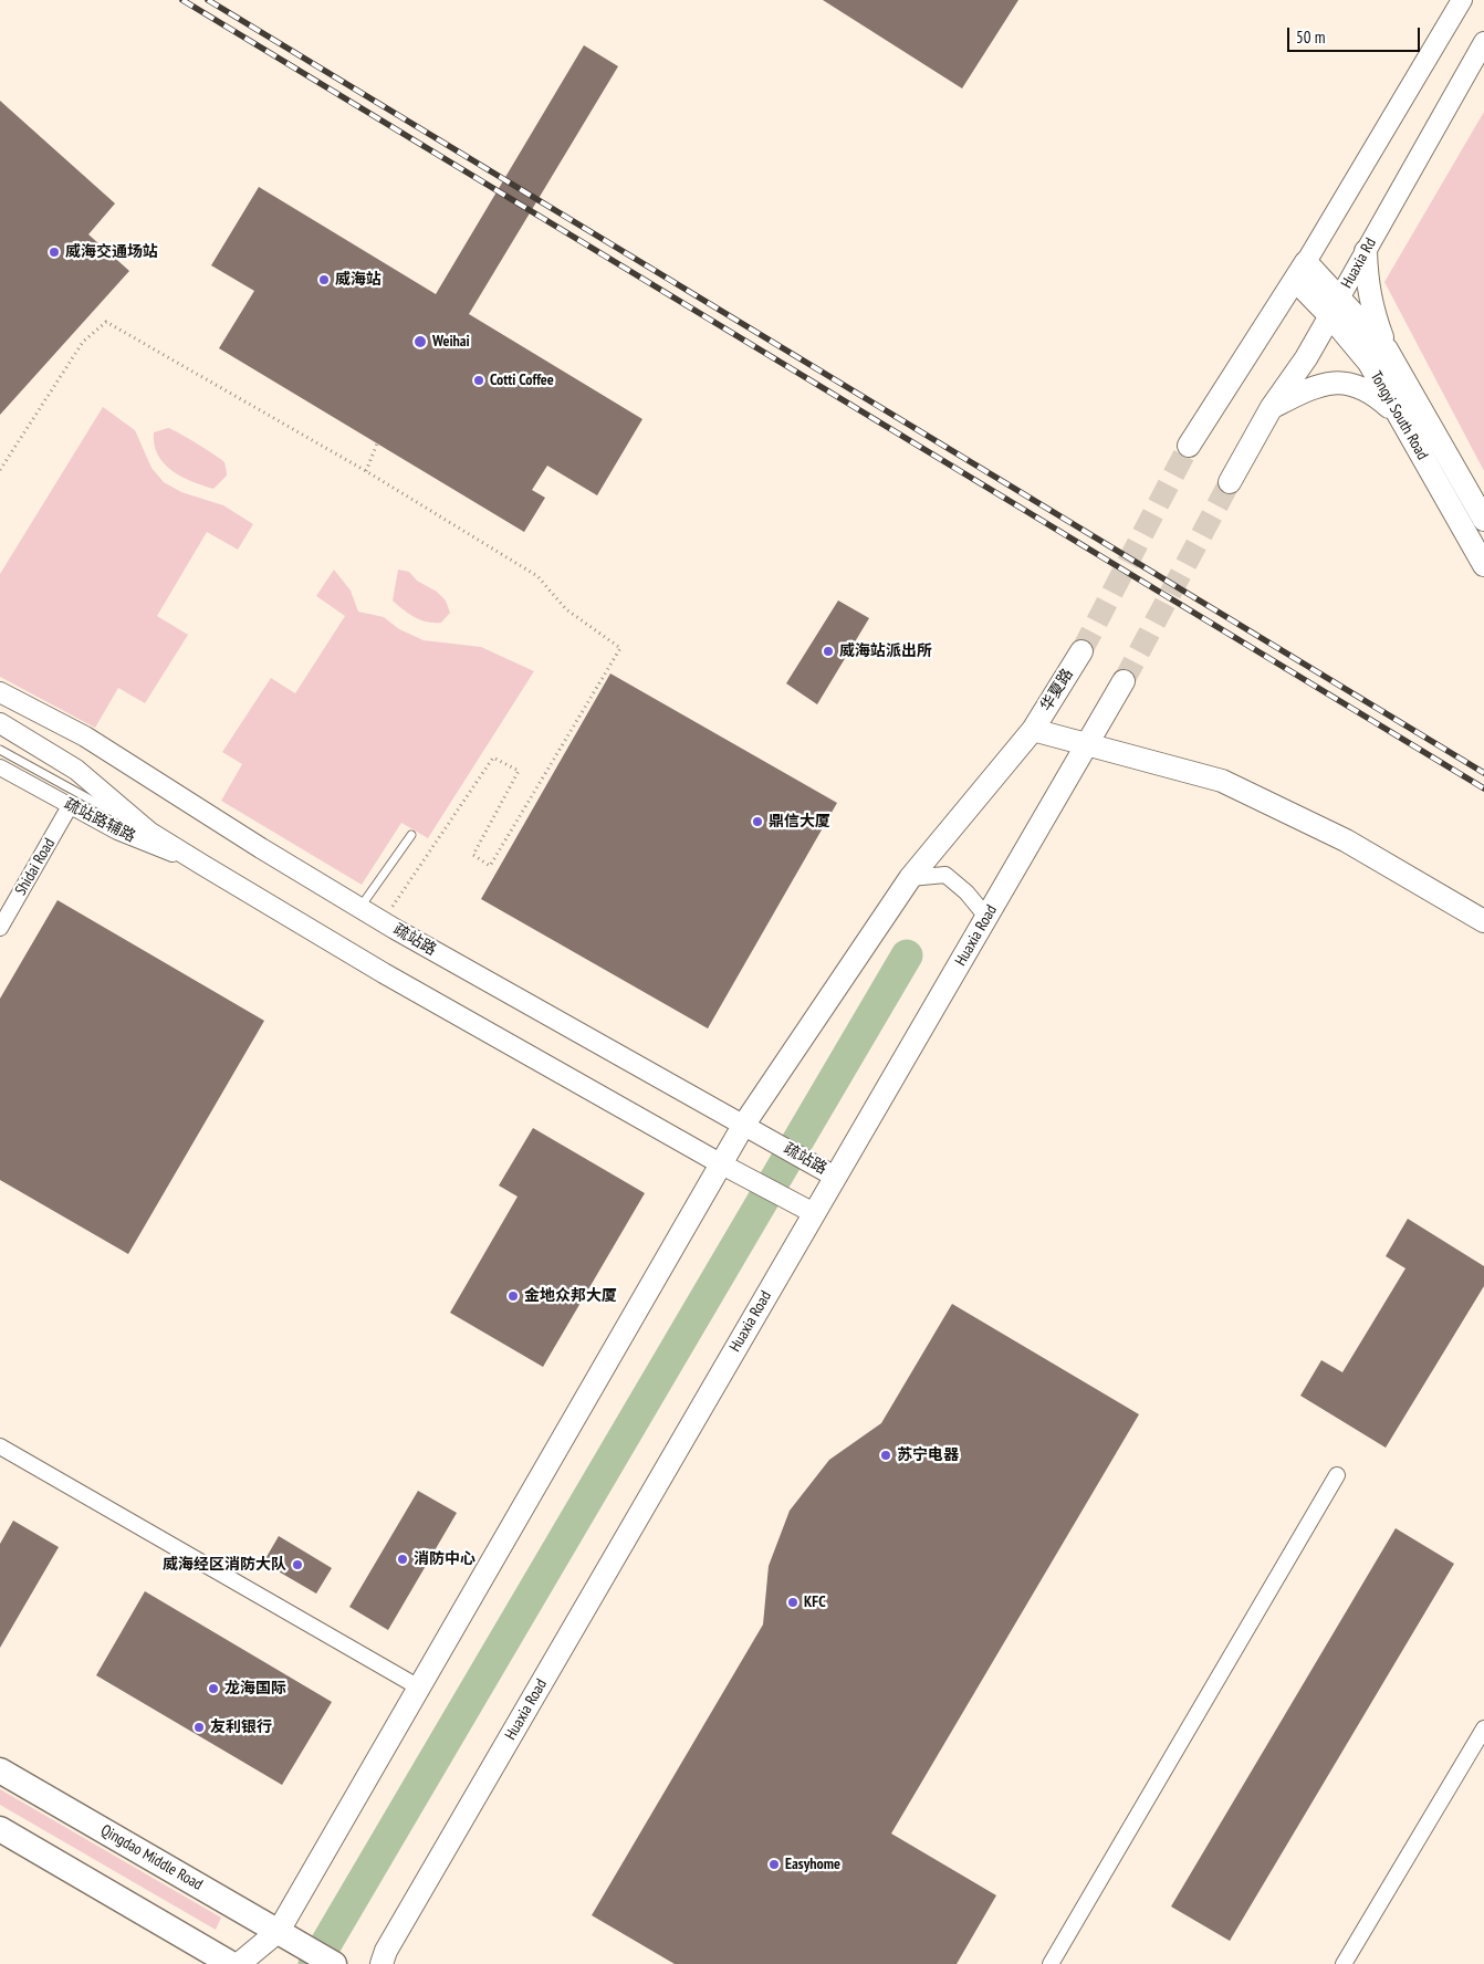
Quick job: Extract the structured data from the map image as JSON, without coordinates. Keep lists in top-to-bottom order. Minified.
{"streets":{"main road":["Huaxia Rd","Tongyi South Road","华夏路","Huaxia Road","Qingdao Middle Road"],"street":["疏站路辅路","Shidai Road","疏站路"]},"crossings":[["Huaxia Rd","Tongyi South Road"],["疏站路辅路","Shidai Road"],["Huaxia Road","疏站路"]],"places":["威海交通场站","威海站","Weihai","Cotti Coffee","威海站派出所","鼎信大厦","金地众邦大厦","苏宁电器","消防中心","威海经区消防大队","KFC","龙海国际","友利银行","Easyhome"],"scale_bar":"50 m"}
